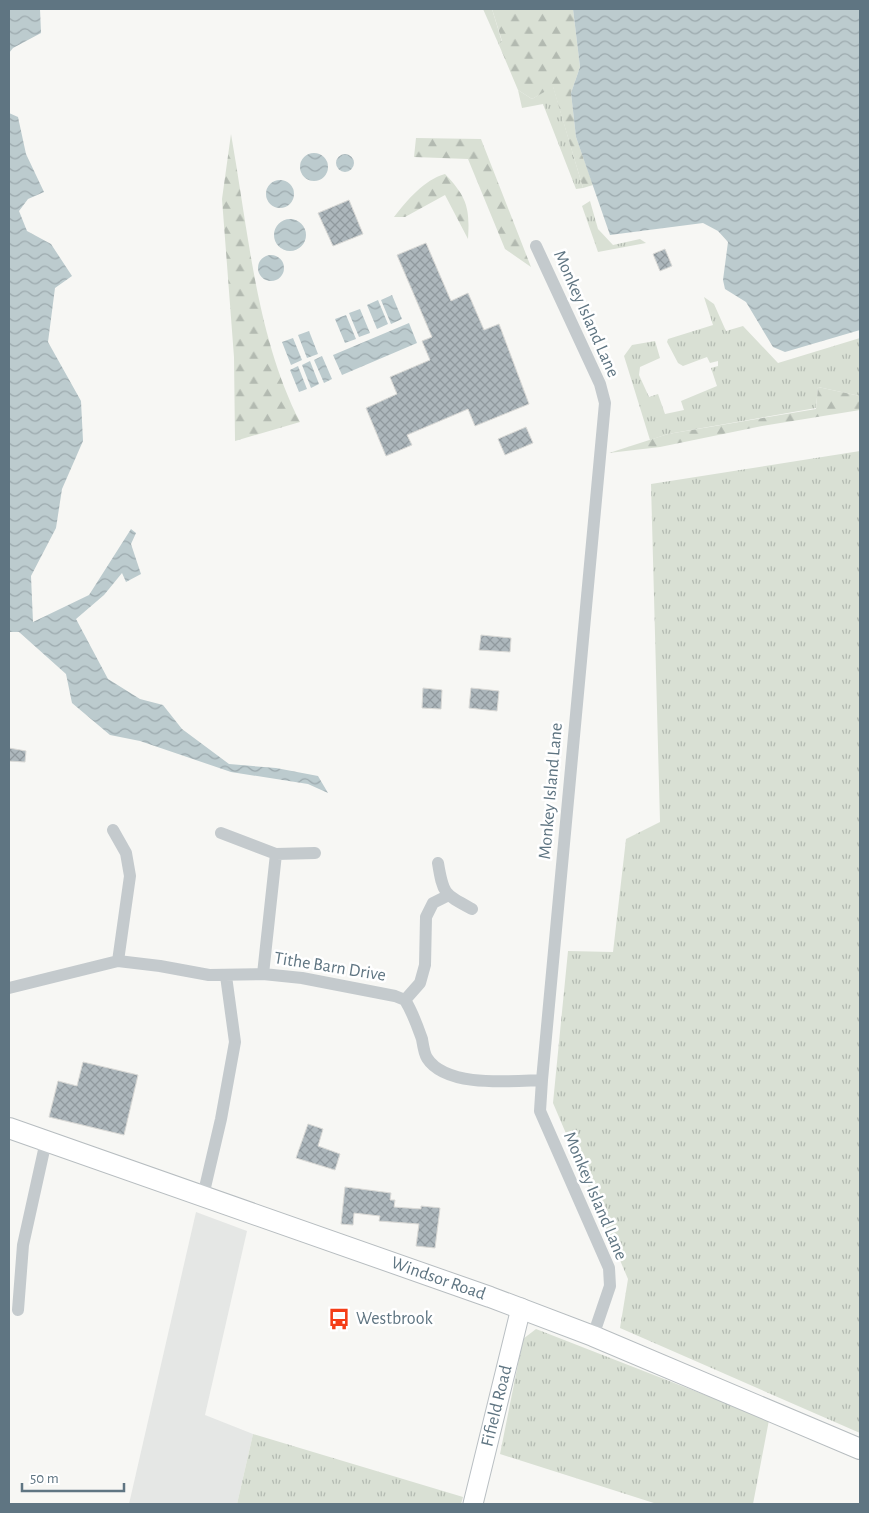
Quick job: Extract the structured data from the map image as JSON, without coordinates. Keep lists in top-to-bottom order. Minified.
{"streets":{"main road":["Windsor Road"],"street":["Monkey Island Lane","Tithe Barn Drive","Fifield Road"]},"crossings":[["Monkey Island Lane","Tithe Barn Drive"],["Monkey Island Lane","Windsor Road"],["Windsor Road","Fifield Road"]],"places":{"bus stop":["Westbrook"]},"scale_bar":"50 m"}
